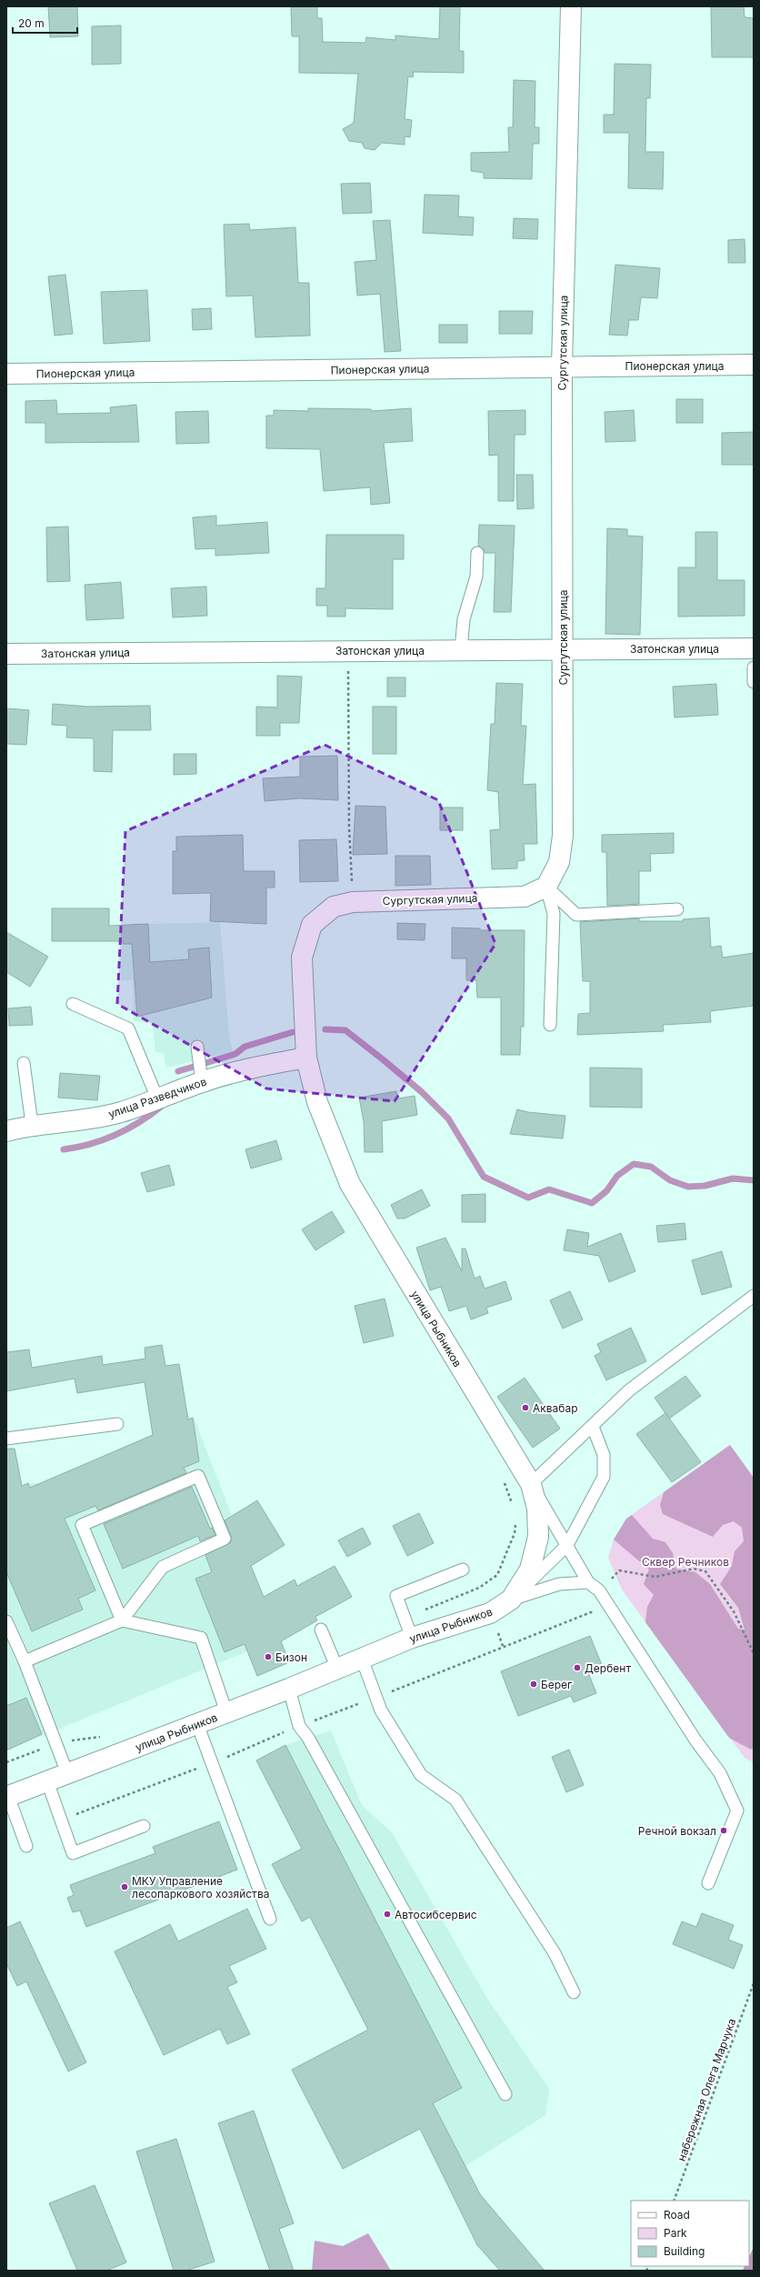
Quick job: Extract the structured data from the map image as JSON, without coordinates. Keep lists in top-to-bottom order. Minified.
{"streets":{"street":["Сургутская улица","Пионерская улица","Затонская улица","улица Разведчиков","улица Рыбников"],"path":["набережная Олега Марчука"]},"crossings":[["Сургутская улица","Пионерская улица"],["Сургутская улица","Затонская улица"],["Сургутская улица","улица Разведчиков"],["Сургутская улица","улица Рыбников"],["улица Разведчиков","улица Рыбников"]],"parks":["Сквер Речников"],"places":["Аквабар","Бизон","Дербент","Берег","Речной вокзал","МКУ Управление лесопаркового хозяйства","Автосибсервис"],"legend":["Road","Park","Building"],"scale_bar":"20 m"}
